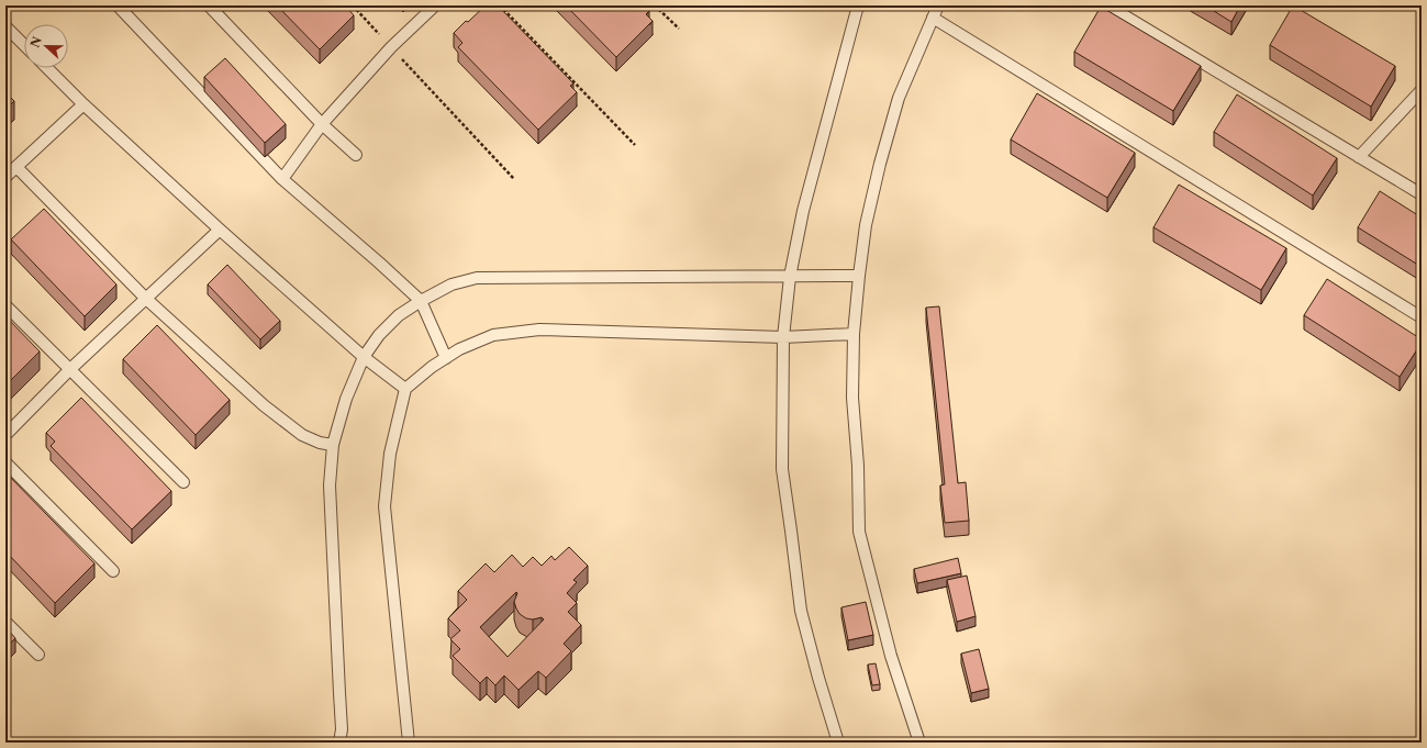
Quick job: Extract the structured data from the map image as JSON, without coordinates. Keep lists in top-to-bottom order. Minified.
{"north":"left"}
